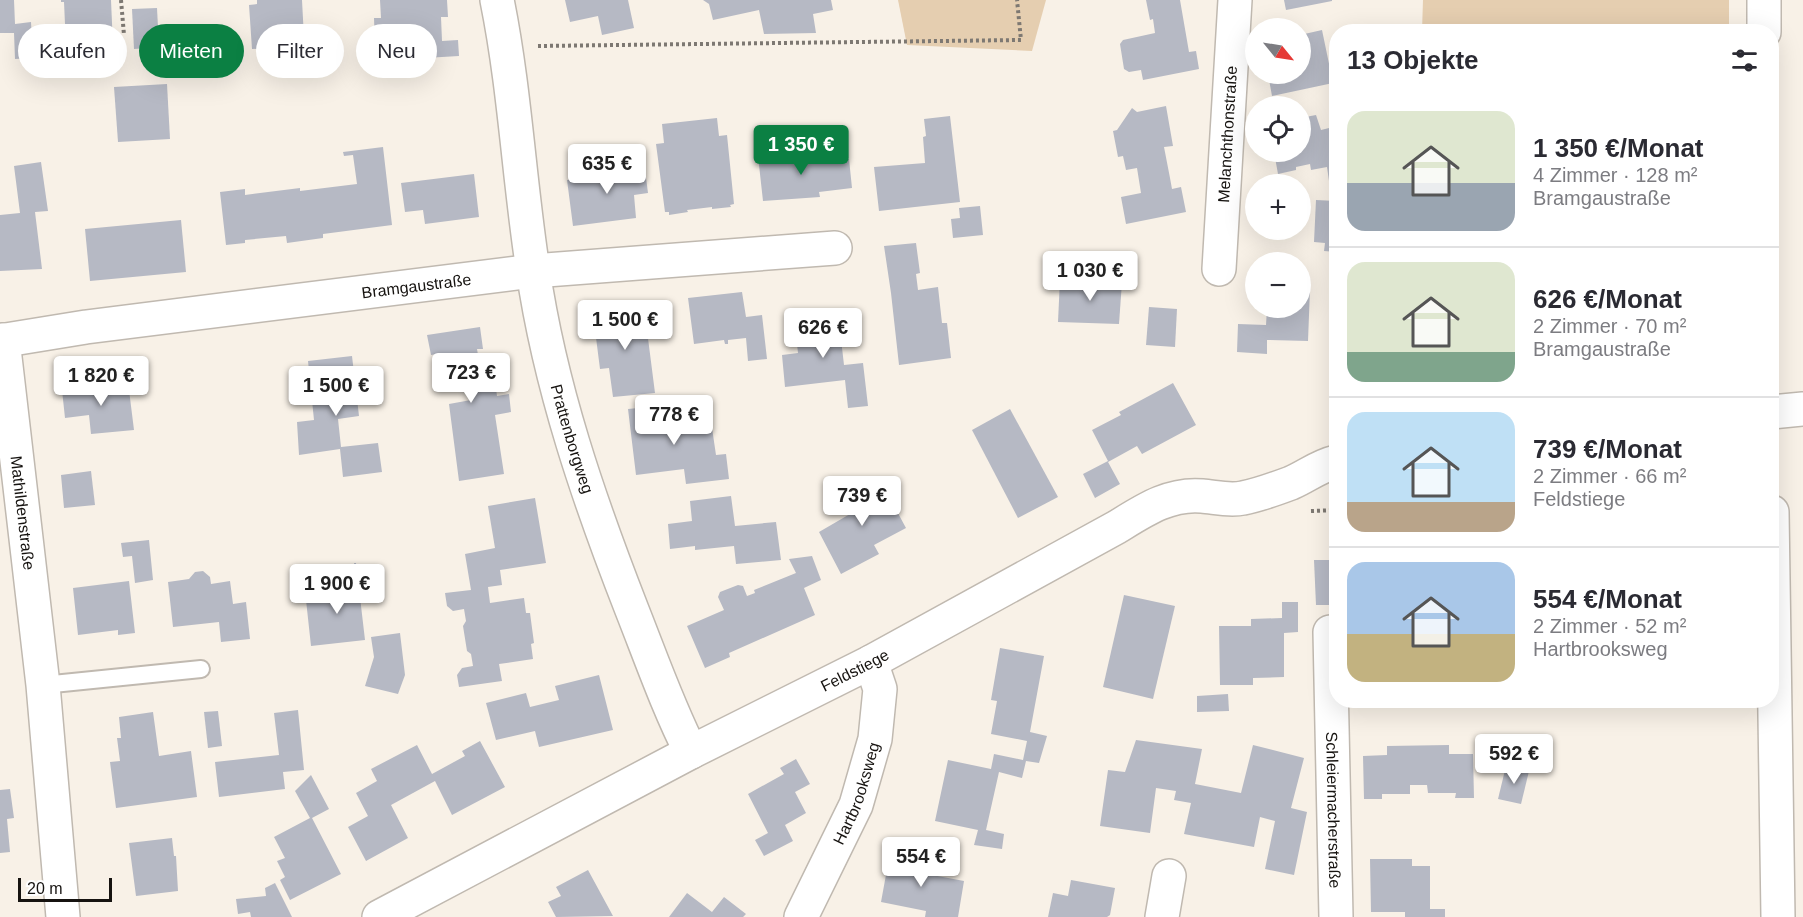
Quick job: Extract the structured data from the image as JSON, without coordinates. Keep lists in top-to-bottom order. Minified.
{"streets":{"street":["Melanchthonstraße","Bramgaustraße","Prattenborgweg","Mathildenstraße","Feldstiege","Hartbrooksweg","Schleiermacherstraße"]},"crossings":[["Bramgaustraße","Prattenborgweg"],["Bramgaustraße","Mathildenstraße"],["Prattenborgweg","Feldstiege"],["Feldstiege","Hartbrooksweg"]],"scale_bar":"20 m","north":"bottom right","page":{"map_buttons":["+","−"],"chip":["Kaufen","Mieten","Filter","Neu"],"heading":"13 Objekte","list":[{"name":"1 350 €/Monat","note":"4 Zimmer · 128 m² · Bramgaustraße"},{"name":"626 €/Monat","note":"2 Zimmer · 70 m² · Bramgaustraße"},{"name":"739 €/Monat","note":"2 Zimmer · 66 m² · Feldstiege"},{"name":"554 €/Monat","note":"2 Zimmer · 52 m² · Hartbrooksweg"}],"price":["1 350 €","635 €","1 030 €","1 500 €","626 €","723 €","1 820 €","1 500 €","778 €","739 €","1 900 €","592 €","554 €"],"scale":"20 m"}}
